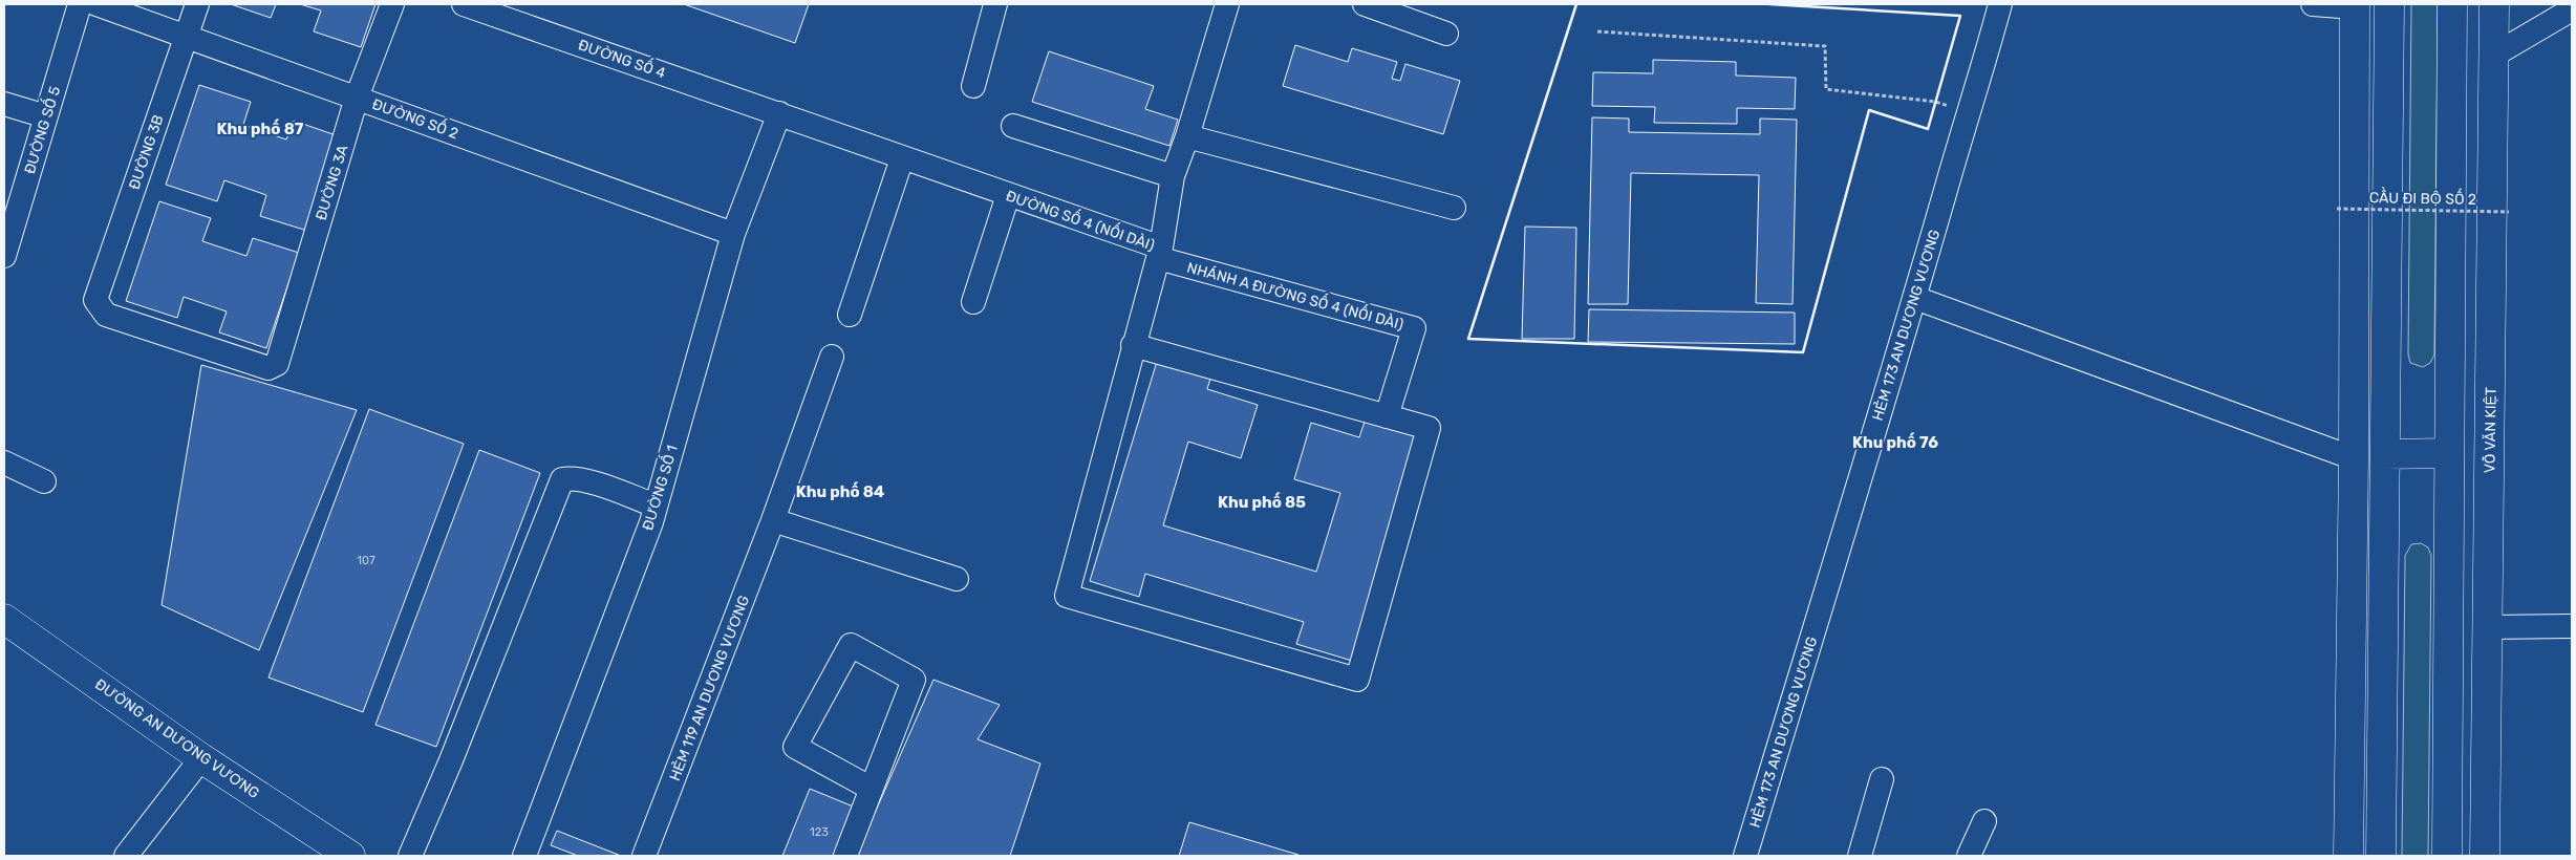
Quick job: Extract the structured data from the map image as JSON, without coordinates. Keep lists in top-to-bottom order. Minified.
{"streets":{"main road":["VÕ VĂN KIỆT","ĐƯỜNG AN DƯƠNG VƯƠNG"],"street":["ĐƯỜNG SỐ 4","ĐƯỜNG SỐ 2","ĐƯỜNG SỐ 5","ĐƯỜNG 3B","ĐƯỜNG 3A","ĐƯỜNG SỐ 4 (NỐI DÀI)","NHÁNH A ĐƯỜNG SỐ 4 (NỐI DÀI)","HẺM 173 AN DƯƠNG VƯƠNG","ĐƯỜNG SỐ 1","HẺM 119 AN DƯƠNG VƯƠNG"],"path":["CẦU ĐI BỘ SỐ 2"]},"crossings":[["ĐƯỜNG SỐ 4","ĐƯỜNG SỐ 4 (NỐI DÀI)"],["ĐƯỜNG SỐ 4","ĐƯỜNG SỐ 1"],["ĐƯỜNG SỐ 2","ĐƯỜNG 3B"],["ĐƯỜNG SỐ 2","ĐƯỜNG 3A"],["ĐƯỜNG SỐ 2","ĐƯỜNG SỐ 1"],["ĐƯỜNG 3B","ĐƯỜNG 3A"],["ĐƯỜNG SỐ 4 (NỐI DÀI)","NHÁNH A ĐƯỜNG SỐ 4 (NỐI DÀI)"],["ĐƯỜNG SỐ 4 (NỐI DÀI)","ĐƯỜNG SỐ 1"]],"districts":["Khu phố 87","Khu phố 76","Khu phố 84","Khu phố 85"],"house_numbers":["107","123"]}
